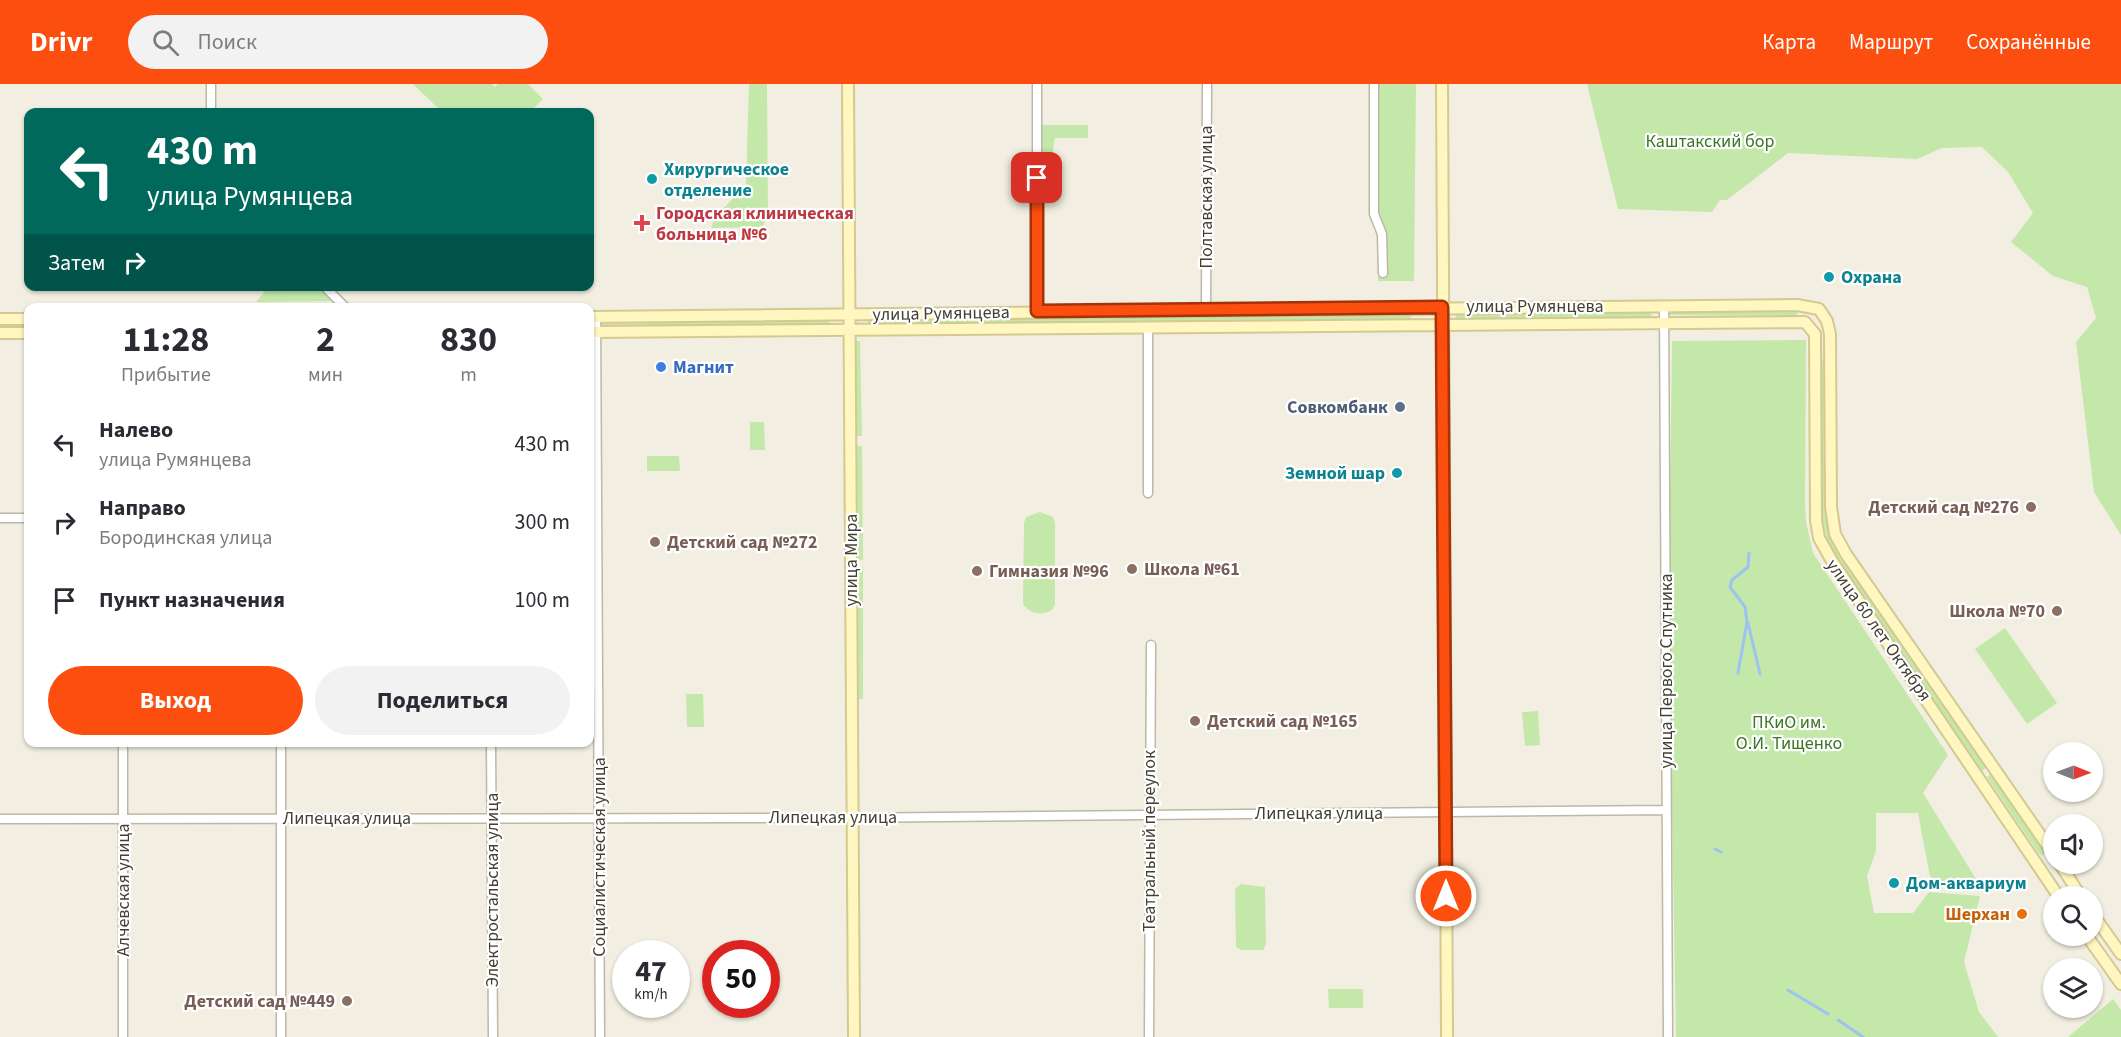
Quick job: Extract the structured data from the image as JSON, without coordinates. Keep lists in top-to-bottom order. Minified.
{"streets":{"main road":["улица Румянцева","улица Мира","улица 60 лет Октября"],"street":["Полтавская улица","улица Первого Спутника","Липецкая улица","Театральный переулок","Социалистическая улица","Алчевская улица","Электростальская улица"]},"crossings":[["Полтавская улица","улица Румянцева"],["улица Румянцева","улица Мира"],["улица Румянцева","улица 60 лет Октября"],["улица Румянцева","улица Первого Спутника"],["улица Мира","Липецкая улица"],["улица Первого Спутника","Липецкая улица"],["Липецкая улица","Театральный переулок"],["Липецкая улица","Социалистическая улица"],["Липецкая улица","Алчевская улица"],["Липецкая улица","Электростальская улица"]],"parks":["Каштакский бор","ПКиО им. О.И. Тищенко"],"places":{"other":["Хирургическое отделение","Охрана","Магнит","Совкомбанк","Земной шар","Детский сад №276","Детский сад №272","Школа №61","Гимназия №96","Школа №70","Детский сад №165","Дом-аквариум","Шерхан","Детский сад №449"],"health":["Городская клиническая больница №6"]},"north":"right","page":{"header":"Drivr","search":"Поиск","nav":["Карта","Маршрут","Сохранённые"],"turn":["430 m","улица Румянцева"],"then":"Затем","eta":["11:28","Прибытие","2","мин","830","m"],"list":[{"name":"Налево","note":"улица Румянцева","value":"430 m"},{"name":"Направо","note":"Бородинская улица","value":"300 m"},{"name":"Пункт назначения","value":"100 m"}],"buttons":["Выход","Поделиться"],"speed":"47 km/h","limit":"50"}}
